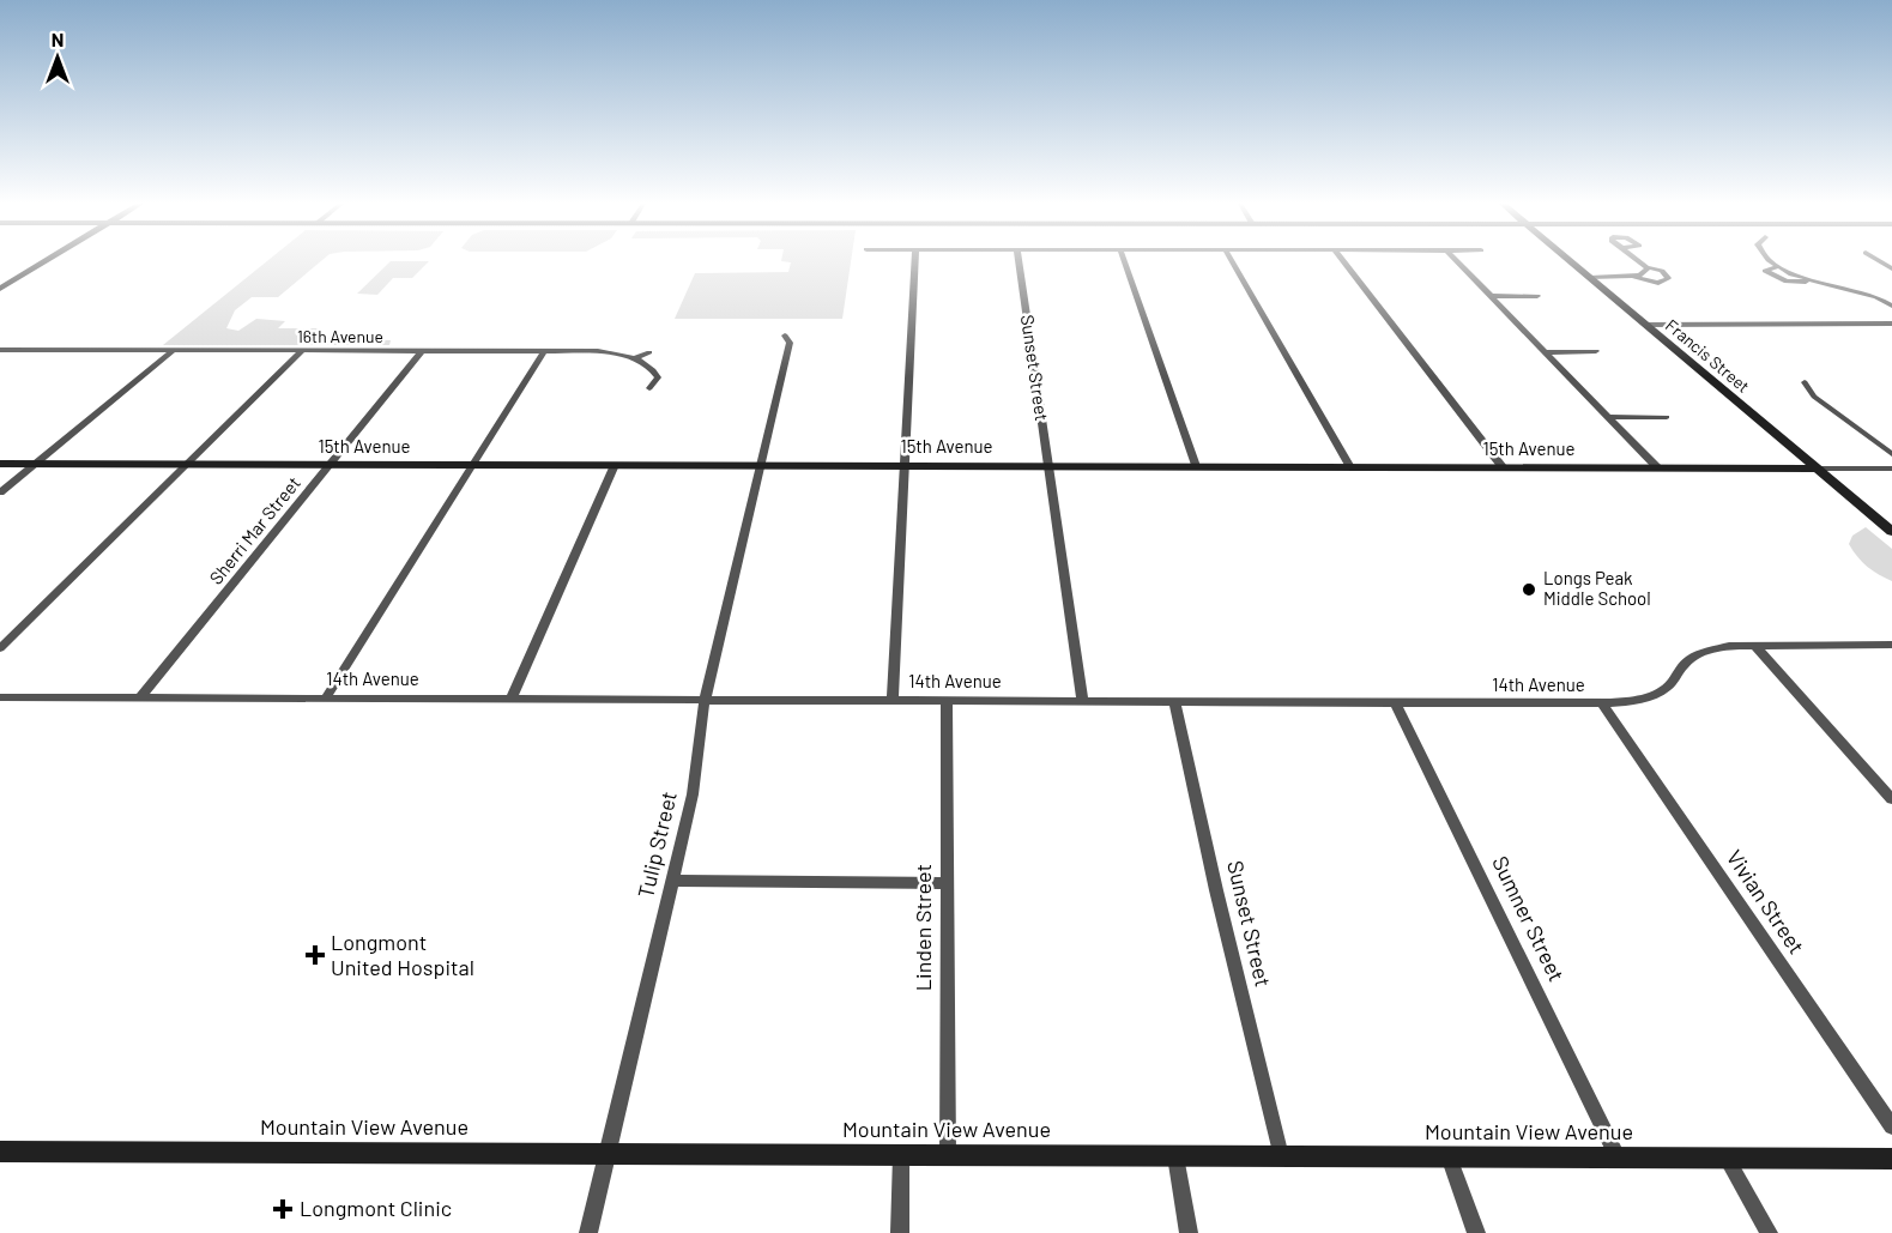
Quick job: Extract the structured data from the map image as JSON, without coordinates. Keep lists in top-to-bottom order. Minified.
{"streets":{"street":["16th Avenue","Francis Street","Sunset Street","15th Avenue","Sherri Mar Street","14th Avenue","Tulip Street","Vivian Street","Sumner Street","Linden Street","Mountain View Avenue"]},"crossings":[["16th Avenue","Sherri Mar Street"],["Francis Street","15th Avenue"],["Sunset Street","15th Avenue"],["Sunset Street","14th Avenue"],["Sunset Street","Mountain View Avenue"],["15th Avenue","Sherri Mar Street"],["15th Avenue","Tulip Street"],["Sherri Mar Street","14th Avenue"],["14th Avenue","Tulip Street"],["14th Avenue","Vivian Street"],["14th Avenue","Sumner Street"],["14th Avenue","Linden Street"],["Tulip Street","Mountain View Avenue"],["Sumner Street","Mountain View Avenue"],["Linden Street","Mountain View Avenue"]],"places":{"other":["Longs Peak Middle School"],"health":["Longmont United Hospital","Longmont Clinic"]},"north":"top"}
